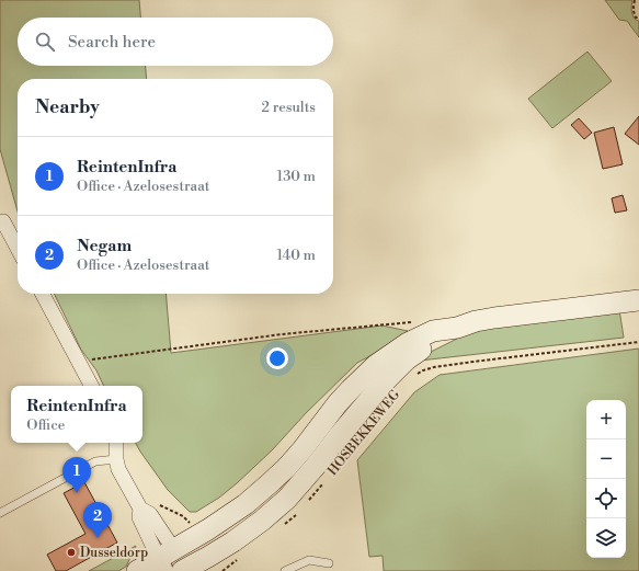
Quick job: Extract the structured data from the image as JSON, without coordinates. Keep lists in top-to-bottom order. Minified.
{"streets":{"main road":["HOSBEKKEWEG"]},"places":["Dusseldorp"],"page":{"search":"Search here","heading":["Nearby","2 results"],"list":[{"mark":"1","name":"ReintenInfra","note":"Office · Azelosestraat","value":"130 m"},{"mark":"2","name":"Negam","note":"Office · Azelosestraat","value":"140 m"}],"popup":["ReintenInfra","Office"],"map_buttons":["+","−"],"pins":["1","2"]}}
